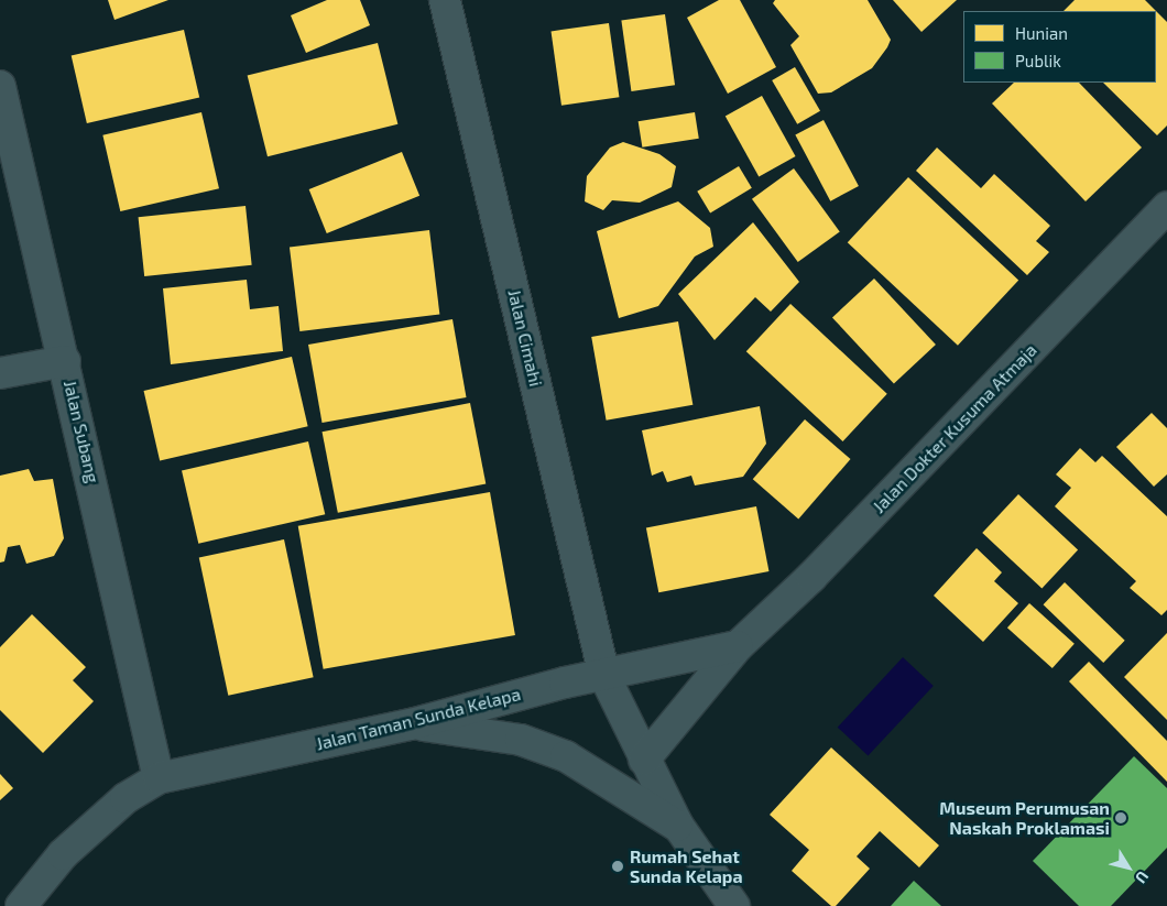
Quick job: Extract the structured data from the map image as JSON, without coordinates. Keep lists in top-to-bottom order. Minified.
{"streets":{"street":["Jalan Cimahi","Jalan Dokter Kusuma Atmaja","Jalan Subang","Jalan Taman Sunda Kelapa"]},"crossings":[["Jalan Cimahi","Jalan Dokter Kusuma Atmaja"],["Jalan Cimahi","Jalan Taman Sunda Kelapa"],["Jalan Dokter Kusuma Atmaja","Jalan Taman Sunda Kelapa"],["Jalan Subang","Jalan Taman Sunda Kelapa"]],"places":["Museum Perumusan Naskah Proklamasi","Rumah Sehat Sunda Kelapa"],"legend":["Hunian","Publik"],"north":"bottom right"}
